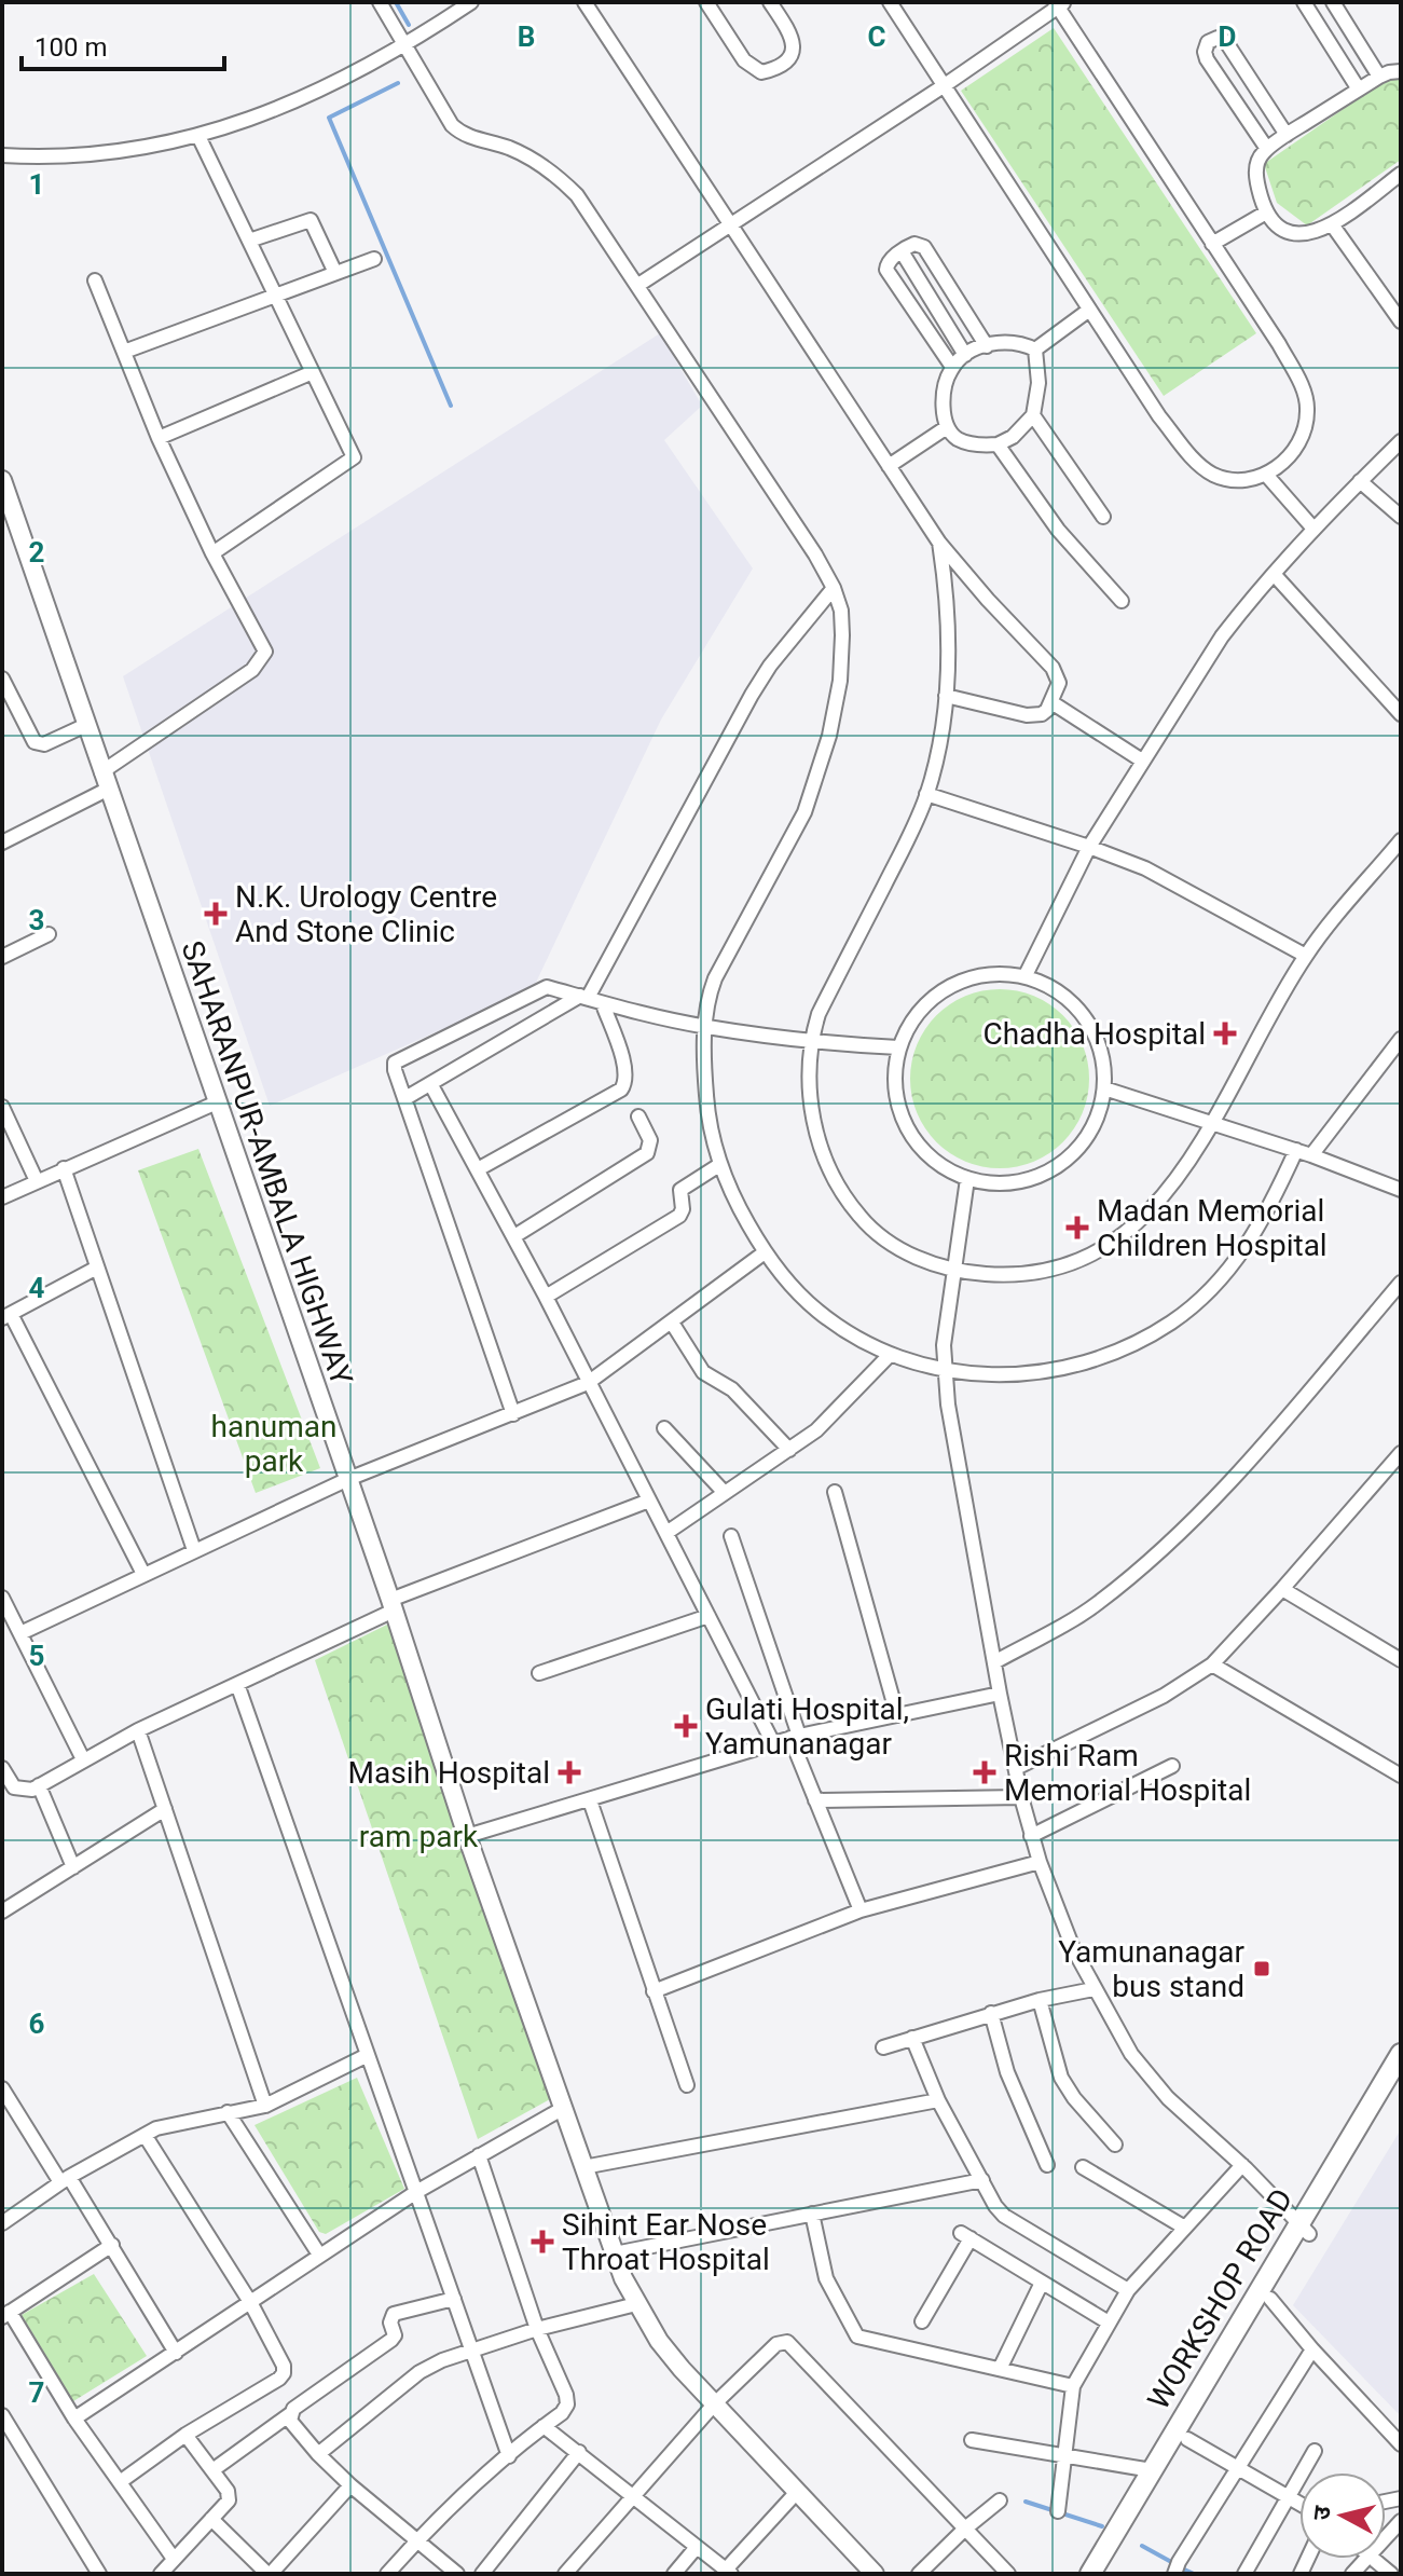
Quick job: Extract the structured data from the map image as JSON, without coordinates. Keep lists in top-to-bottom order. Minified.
{"streets":{"main road":["SAHARANPUR-AMBALA HIGHWAY","WORKSHOP ROAD"]},"parks":["hanuman park","ram park"],"places":{"health":["N.K. Urology Centre And Stone Clinic","Chadha Hospital","Madan Memorial Children Hospital","Gulati Hospital, Yamunanagar","Masih Hospital","Rishi Ram Memorial Hospital","Sihint Ear Nose Throat Hospital"],"transit":["Yamunanagar bus stand"]},"scale_bar":"100 m","north":"left","grid":{"columns":["B","C","D"],"rows":["1","2","3","4","5","6","7"]}}
